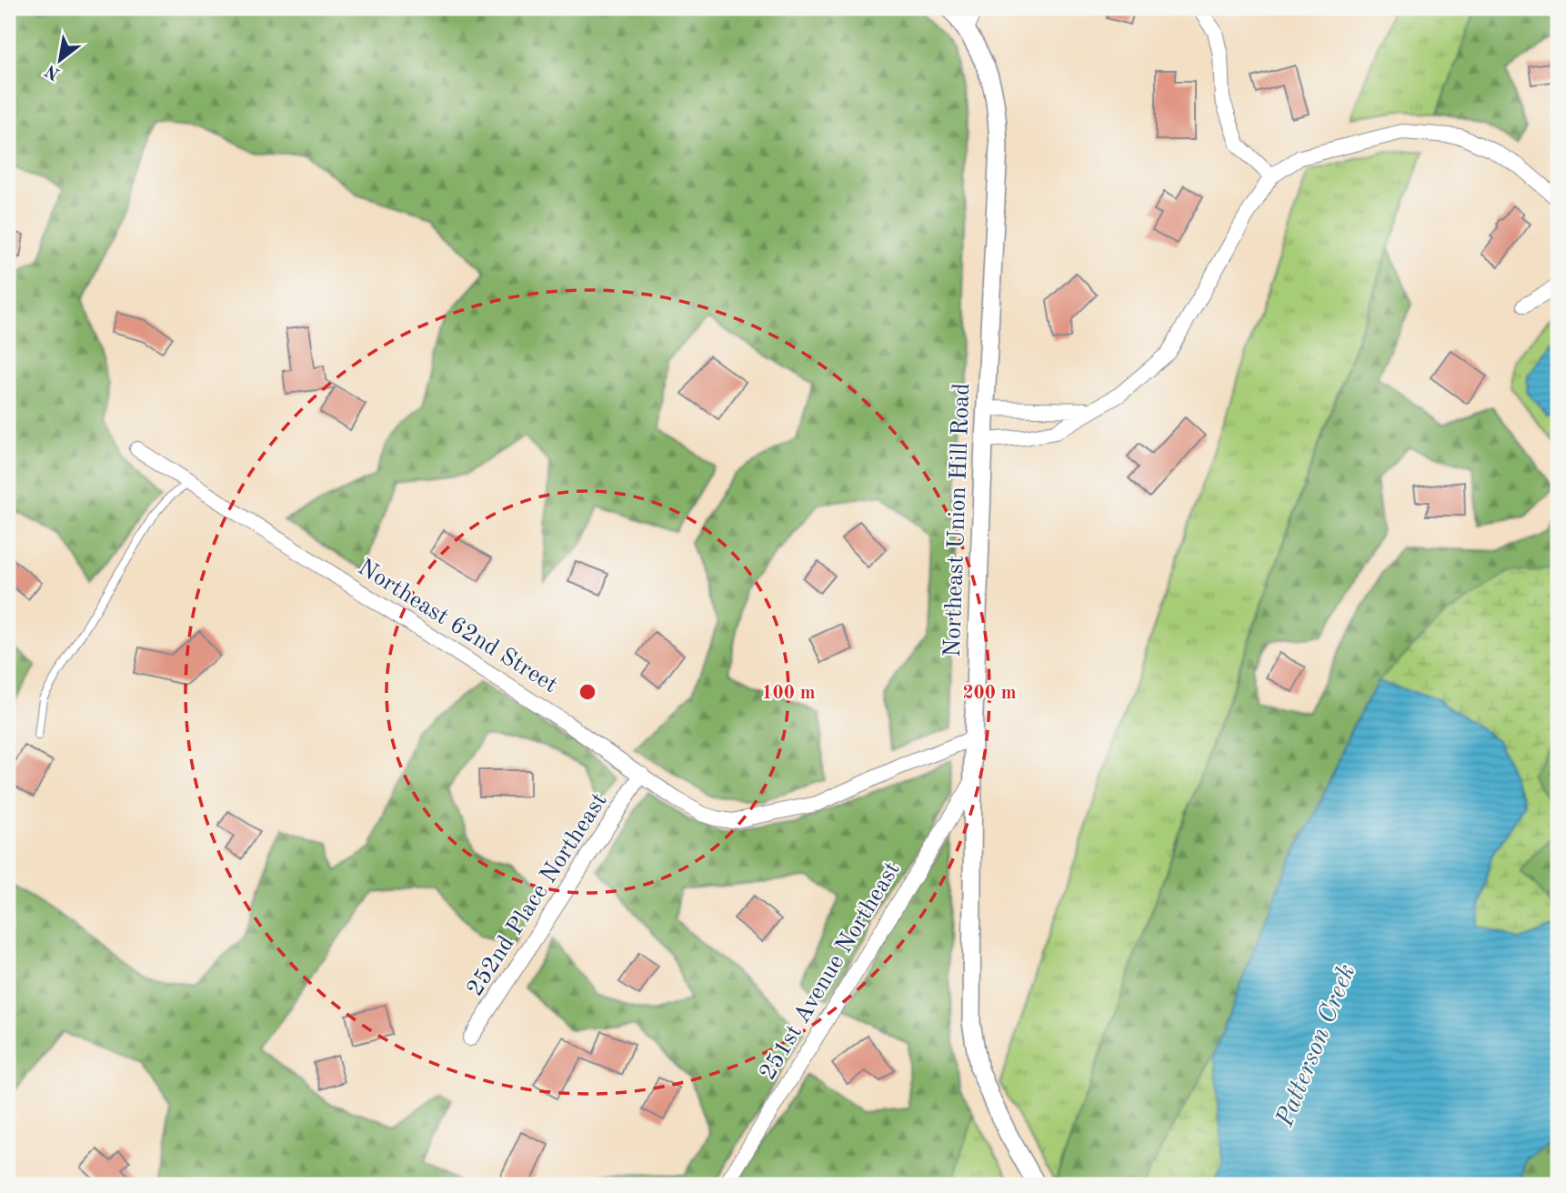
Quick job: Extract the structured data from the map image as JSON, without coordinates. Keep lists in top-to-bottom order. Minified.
{"streets":{"street":["Northeast Union Hill Road","Northeast 62nd Street","252nd Place Northeast","251st Avenue Northeast"]},"crossings":[["Northeast Union Hill Road","Northeast 62nd Street"],["Northeast Union Hill Road","251st Avenue Northeast"],["Northeast 62nd Street","252nd Place Northeast"]],"water":["Patterson Creek"],"north":"bottom left","rings":["100 m","200 m"]}
